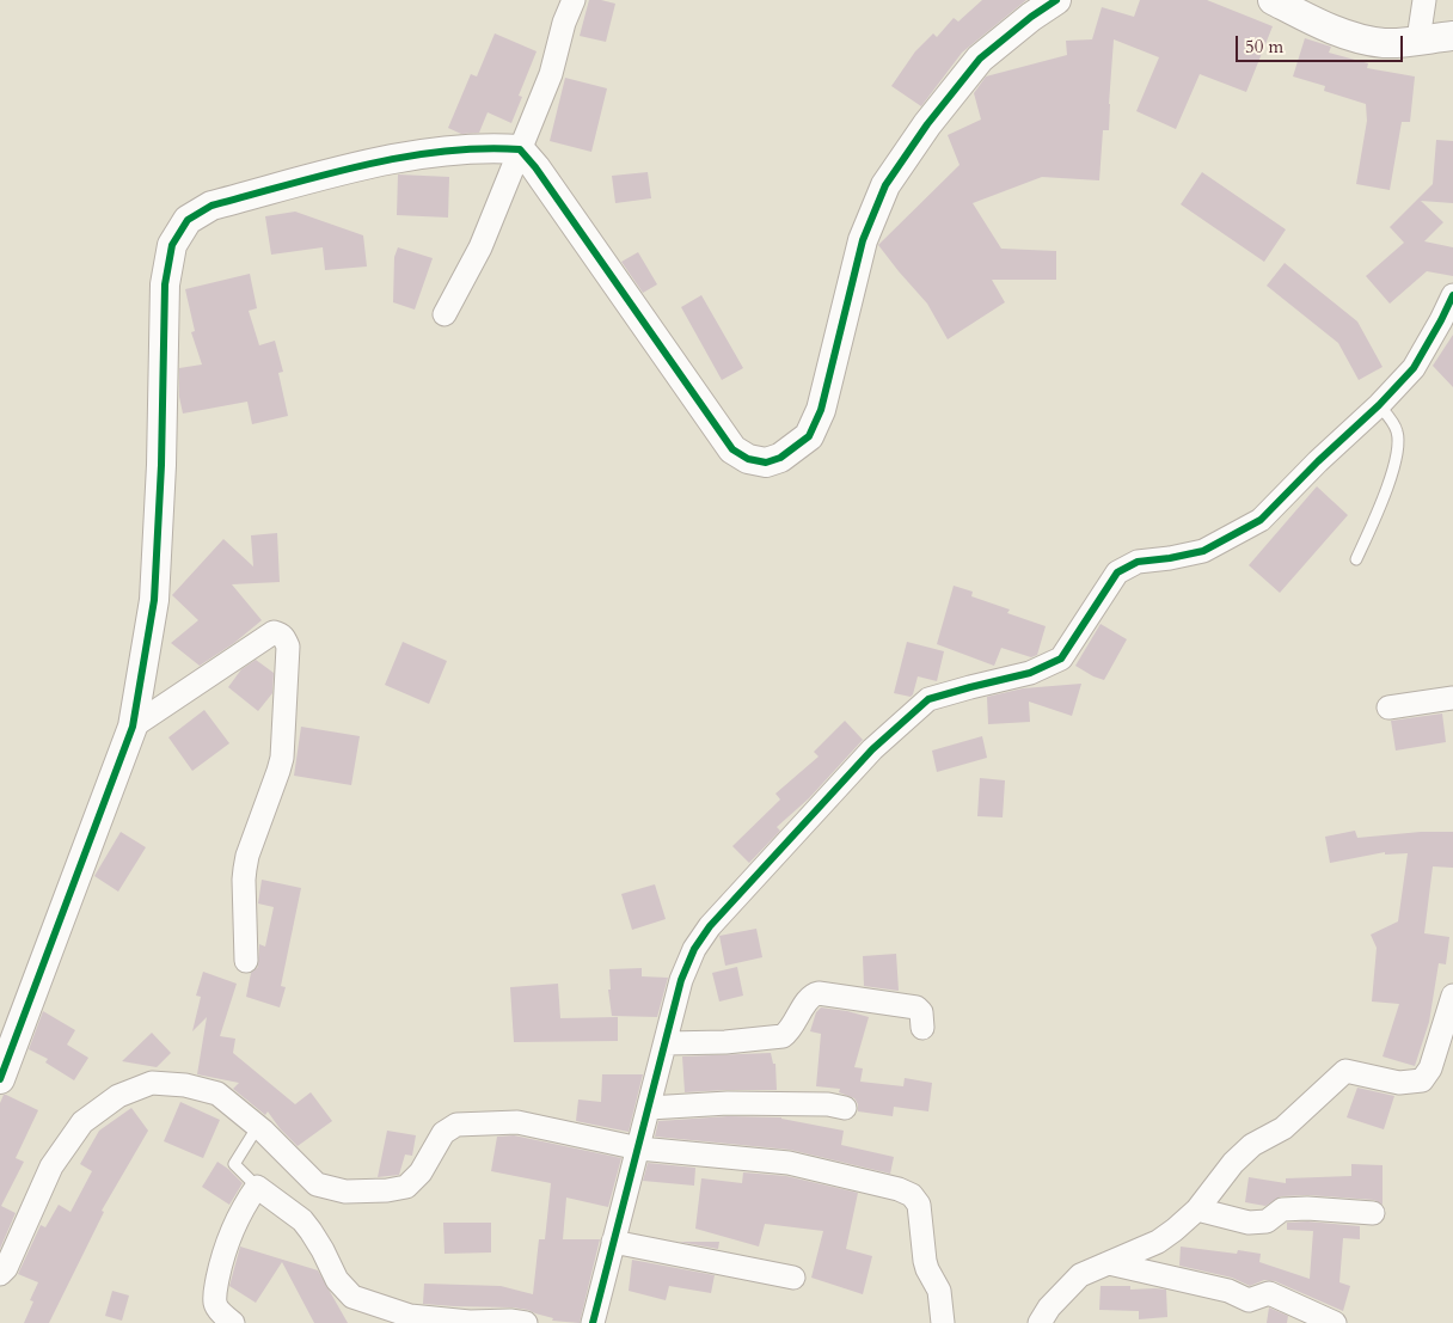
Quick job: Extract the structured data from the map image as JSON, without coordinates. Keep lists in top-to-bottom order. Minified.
{"scale_bar":"50 m"}
